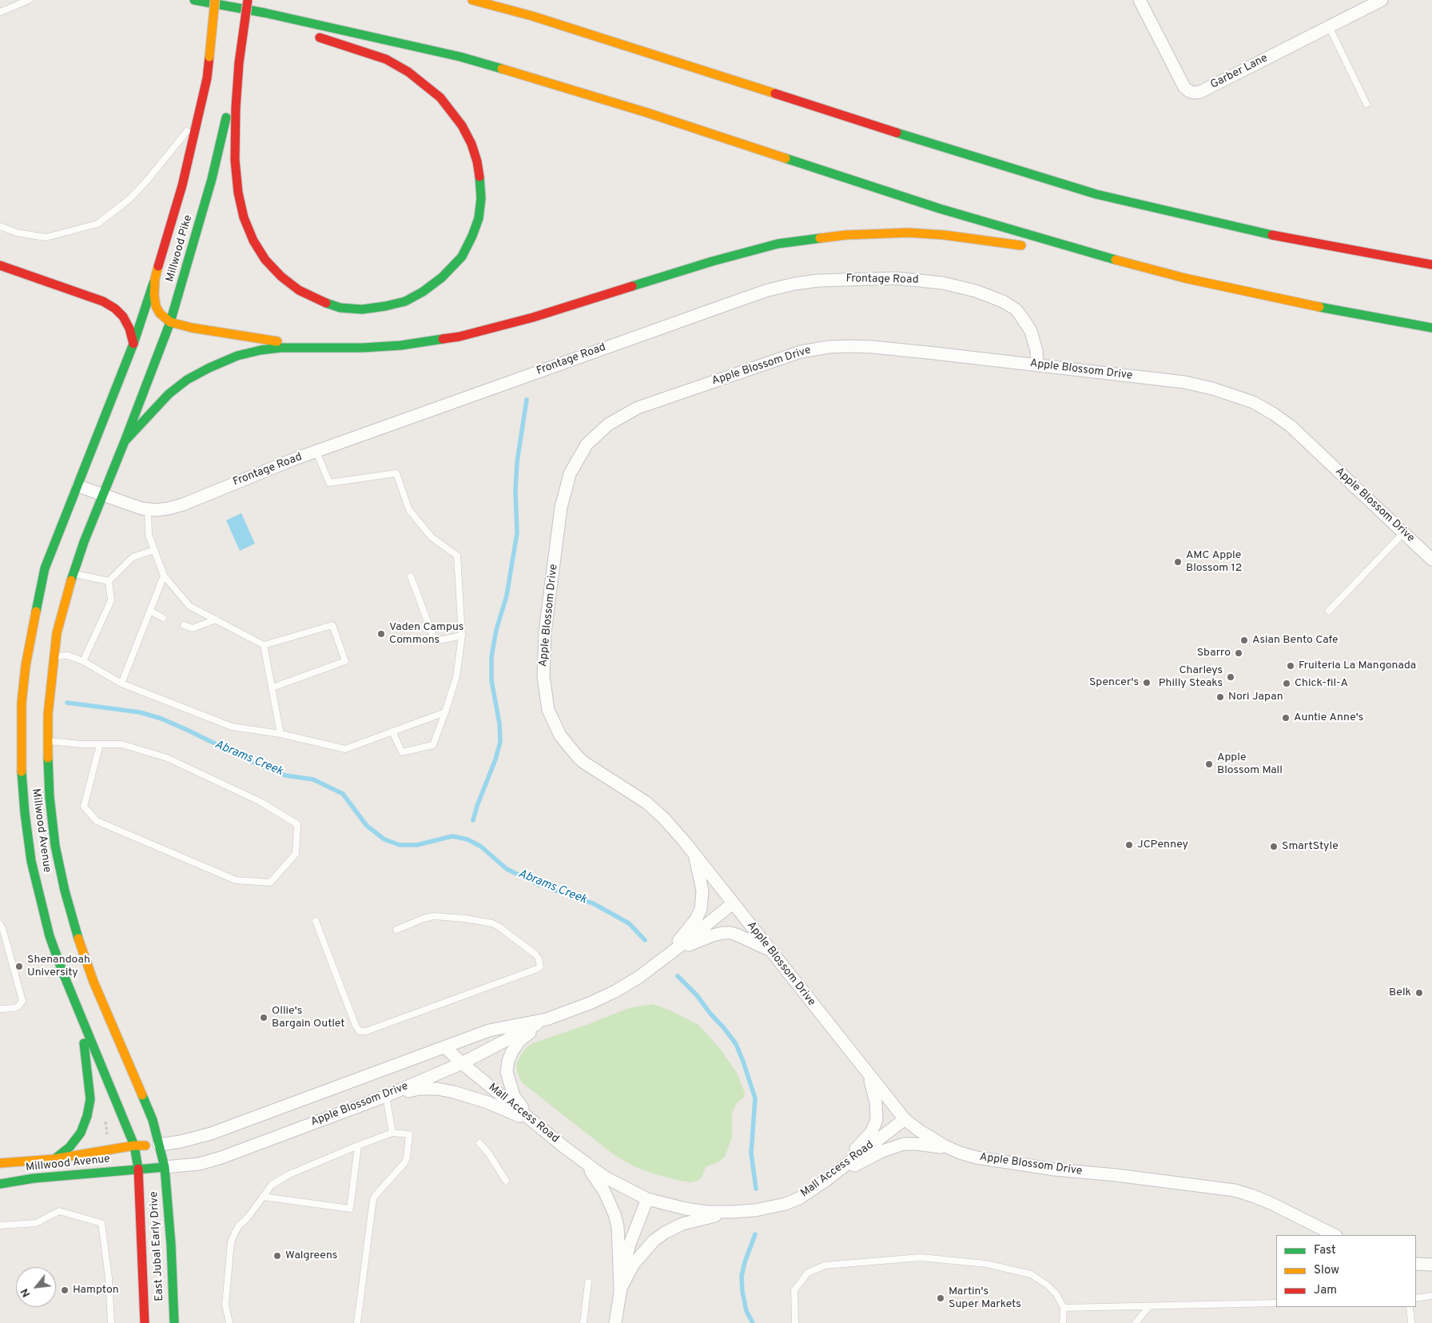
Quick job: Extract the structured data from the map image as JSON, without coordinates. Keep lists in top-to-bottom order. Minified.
{"streets":{"main road":["Millwood Pike","Millwood Avenue","East Jubal Early Drive"],"street":["Garber Lane","Frontage Road","Apple Blossom Drive","Mall Access Road"]},"crossings":[["Millwood Pike","Frontage Road"],["Millwood Pike","Millwood Avenue"],["Frontage Road","Apple Blossom Drive"],["Frontage Road","Millwood Avenue"],["Apple Blossom Drive","Millwood Avenue"],["Apple Blossom Drive","Mall Access Road"],["Apple Blossom Drive","East Jubal Early Drive"],["Millwood Avenue","East Jubal Early Drive"]],"water":["Abrams Creek"],"places":["AMC Apple Blossom 12","Vaden Campus Commons","Asian Bento Cafe","Sbarro","Fruiteria La Mangonada","Charleys Philly Steaks","Spencer's","Chick-fil-A","Nori Japan","Auntie Anne's","Apple Blossom Mall","JCPenney","SmartStyle","Shenandoah University","Belk","Ollie's Bargain Outlet","Walgreens","Hampton","Martin's Super Markets"],"legend":["Fast","Slow","Jam"],"north":"bottom left"}
